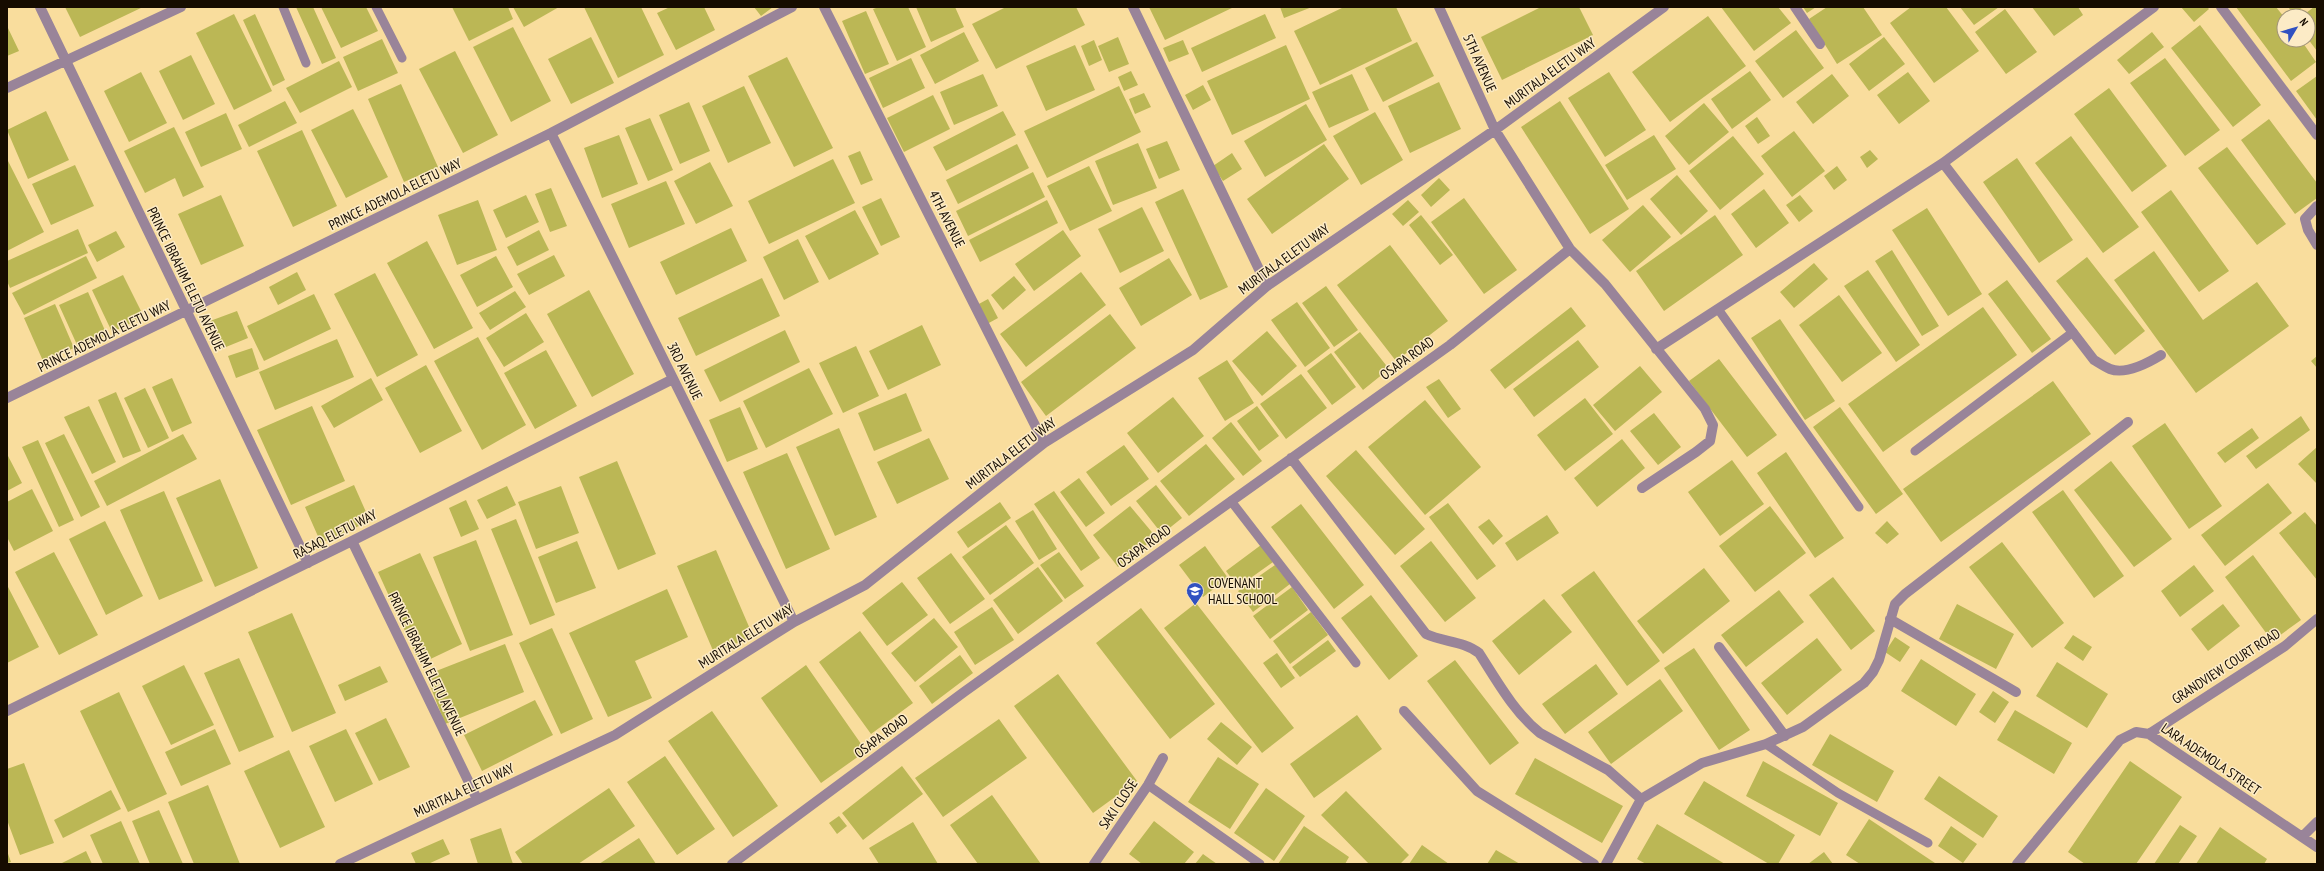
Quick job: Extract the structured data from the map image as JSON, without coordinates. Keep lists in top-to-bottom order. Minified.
{"streets":{"street":["5TH AVENUE","MURITALA ELETU WAY","PRINCE ADEMOLA ELETU WAY","4TH AVENUE","PRINCE IBRAHIM ELETU AVENUE","OSAPA ROAD","3RD AVENUE","RASAQ ELETU WAY","GRANDVIEW COURT ROAD","LARA ADEMOLA STREET","SAKI CLOSE"]},"crossings":[["5TH AVENUE","MURITALA ELETU WAY"],["5TH AVENUE","OSAPA ROAD"],["MURITALA ELETU WAY","4TH AVENUE"],["MURITALA ELETU WAY","PRINCE IBRAHIM ELETU AVENUE"],["MURITALA ELETU WAY","3RD AVENUE"],["PRINCE ADEMOLA ELETU WAY","PRINCE IBRAHIM ELETU AVENUE"],["PRINCE ADEMOLA ELETU WAY","3RD AVENUE"],["PRINCE IBRAHIM ELETU AVENUE","RASAQ ELETU WAY"],["3RD AVENUE","RASAQ ELETU WAY"],["GRANDVIEW COURT ROAD","LARA ADEMOLA STREET"]],"places":{"school or university":["COVENANT HALL SCHOOL"]},"north":"top right"}
